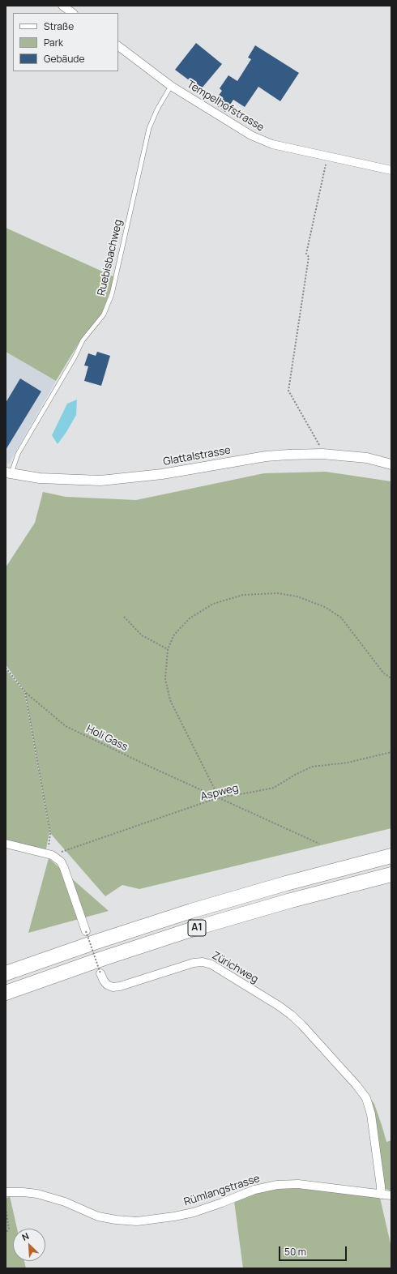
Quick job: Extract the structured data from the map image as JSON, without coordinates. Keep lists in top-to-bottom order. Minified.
{"streets":{"highway":["A1"],"street":["Tempelhofstrasse","Glattalstrasse","Zürichweg","Rümlangstrasse"],"lane":["Ruebisbachweg"],"path":["Holi Gass","Aspweg"]},"crossings":[["Tempelhofstrasse","Ruebisbachweg"],["Ruebisbachweg","Glattalstrasse"],["Holi Gass","Aspweg"],["Zürichweg","Rümlangstrasse"]],"legend":["Straße","Park","Gebäude"],"scale_bar":"50 m","north":"top left"}
